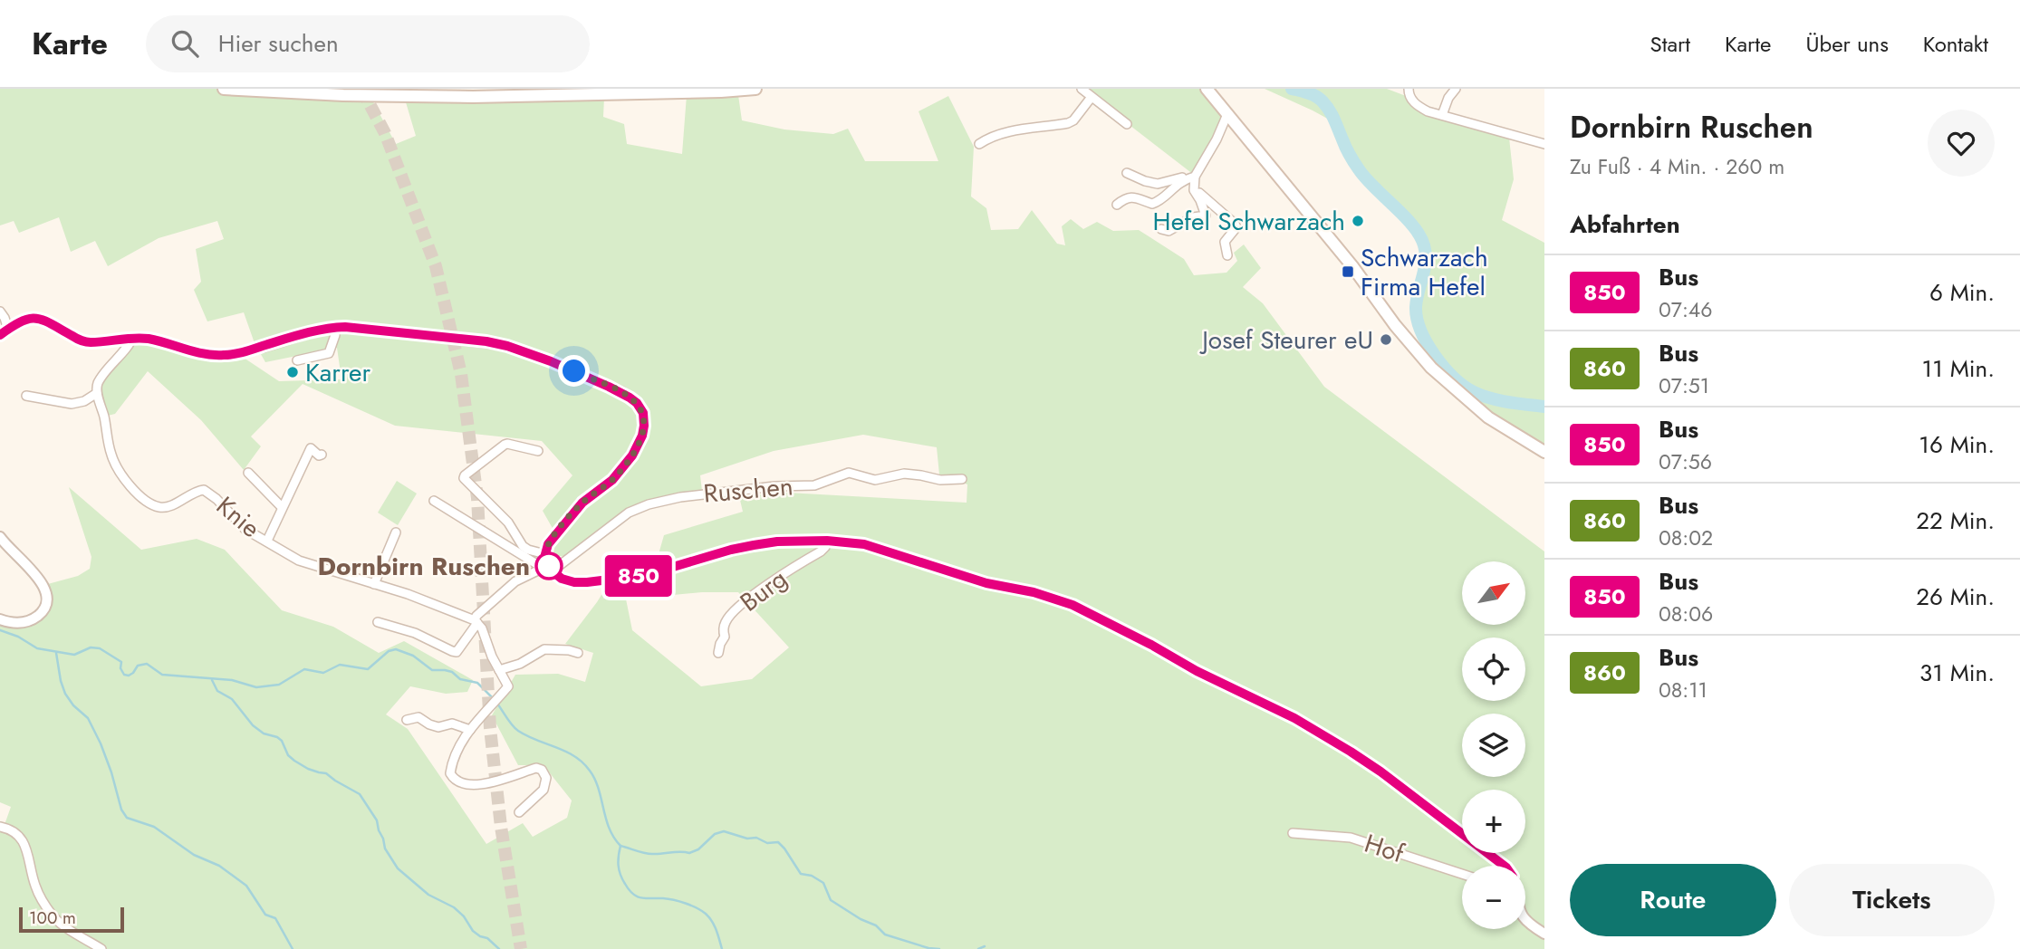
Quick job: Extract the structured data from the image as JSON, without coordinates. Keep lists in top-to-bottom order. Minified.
{"streets":{"street":["Ruschen","Knie","Burg","Hof"]},"places":{"other":["Hefel Schwarzach","Josef Steurer eU","Karrer","Dornbirn Ruschen"],"transit":["Schwarzach Firma Hefel"]},"lines":["bus line 850"],"scale_bar":"100 m","north":"top right","page":{"header":"Karte","search":"Hier suchen","nav":["Start","Karte","Über uns","Kontakt"],"on_map":"850","heading":[["Dornbirn Ruschen","Zu Fuß · 4 Min. · 260 m"],"Abfahrten"],"list":[{"mark":"850","name":"Bus","note":"07:46","value":"6 Min."},{"mark":"860","name":"Bus","note":"07:51","value":"11 Min."},{"mark":"850","name":"Bus","note":"07:56","value":"16 Min."},{"mark":"860","name":"Bus","note":"08:02","value":"22 Min."},{"mark":"850","name":"Bus","note":"08:06","value":"26 Min."},{"mark":"860","name":"Bus","note":"08:11","value":"31 Min."}],"map_buttons":["+","−"],"buttons":["Route","Tickets"],"scale":"100 m"}}
